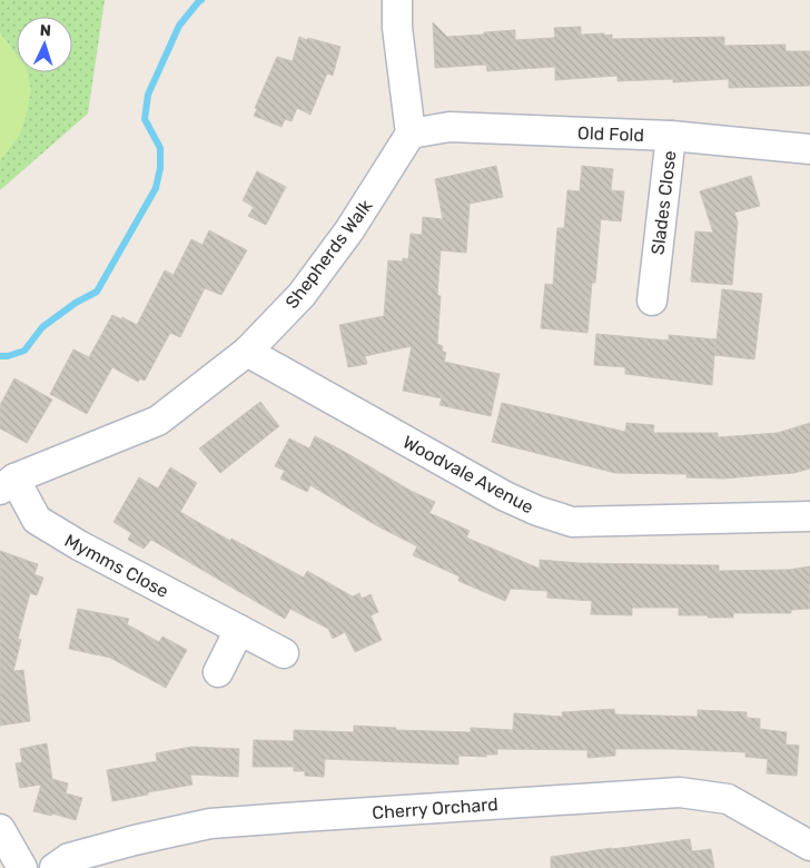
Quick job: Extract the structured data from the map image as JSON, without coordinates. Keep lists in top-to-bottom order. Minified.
{"streets":{"street":["Old Fold","Slades Close","Shepherds Walk","Woodvale Avenue","Mymms Close","Cherry Orchard"]},"crossings":[["Old Fold","Slades Close"],["Old Fold","Shepherds Walk"],["Shepherds Walk","Woodvale Avenue"],["Shepherds Walk","Mymms Close"]],"north":"top"}
